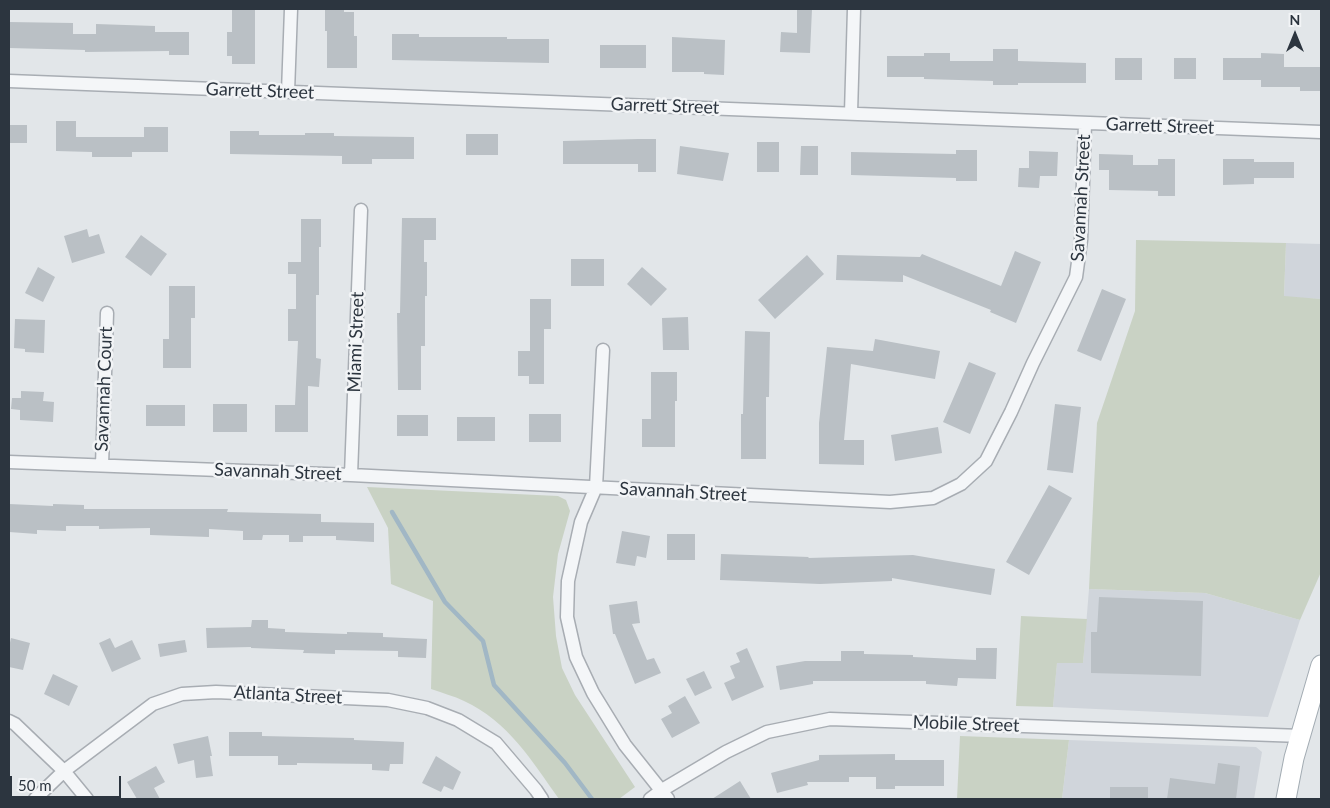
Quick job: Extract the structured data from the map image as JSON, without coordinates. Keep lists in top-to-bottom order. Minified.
{"streets":{"street":["Garrett Street","Savannah Street","Miami Street","Savannah Court","Atlanta Street","Mobile Street"]},"crossings":[["Garrett Street","Savannah Street"],["Savannah Street","Miami Street"],["Savannah Street","Savannah Court"]],"scale_bar":"50 m","north":"top"}
